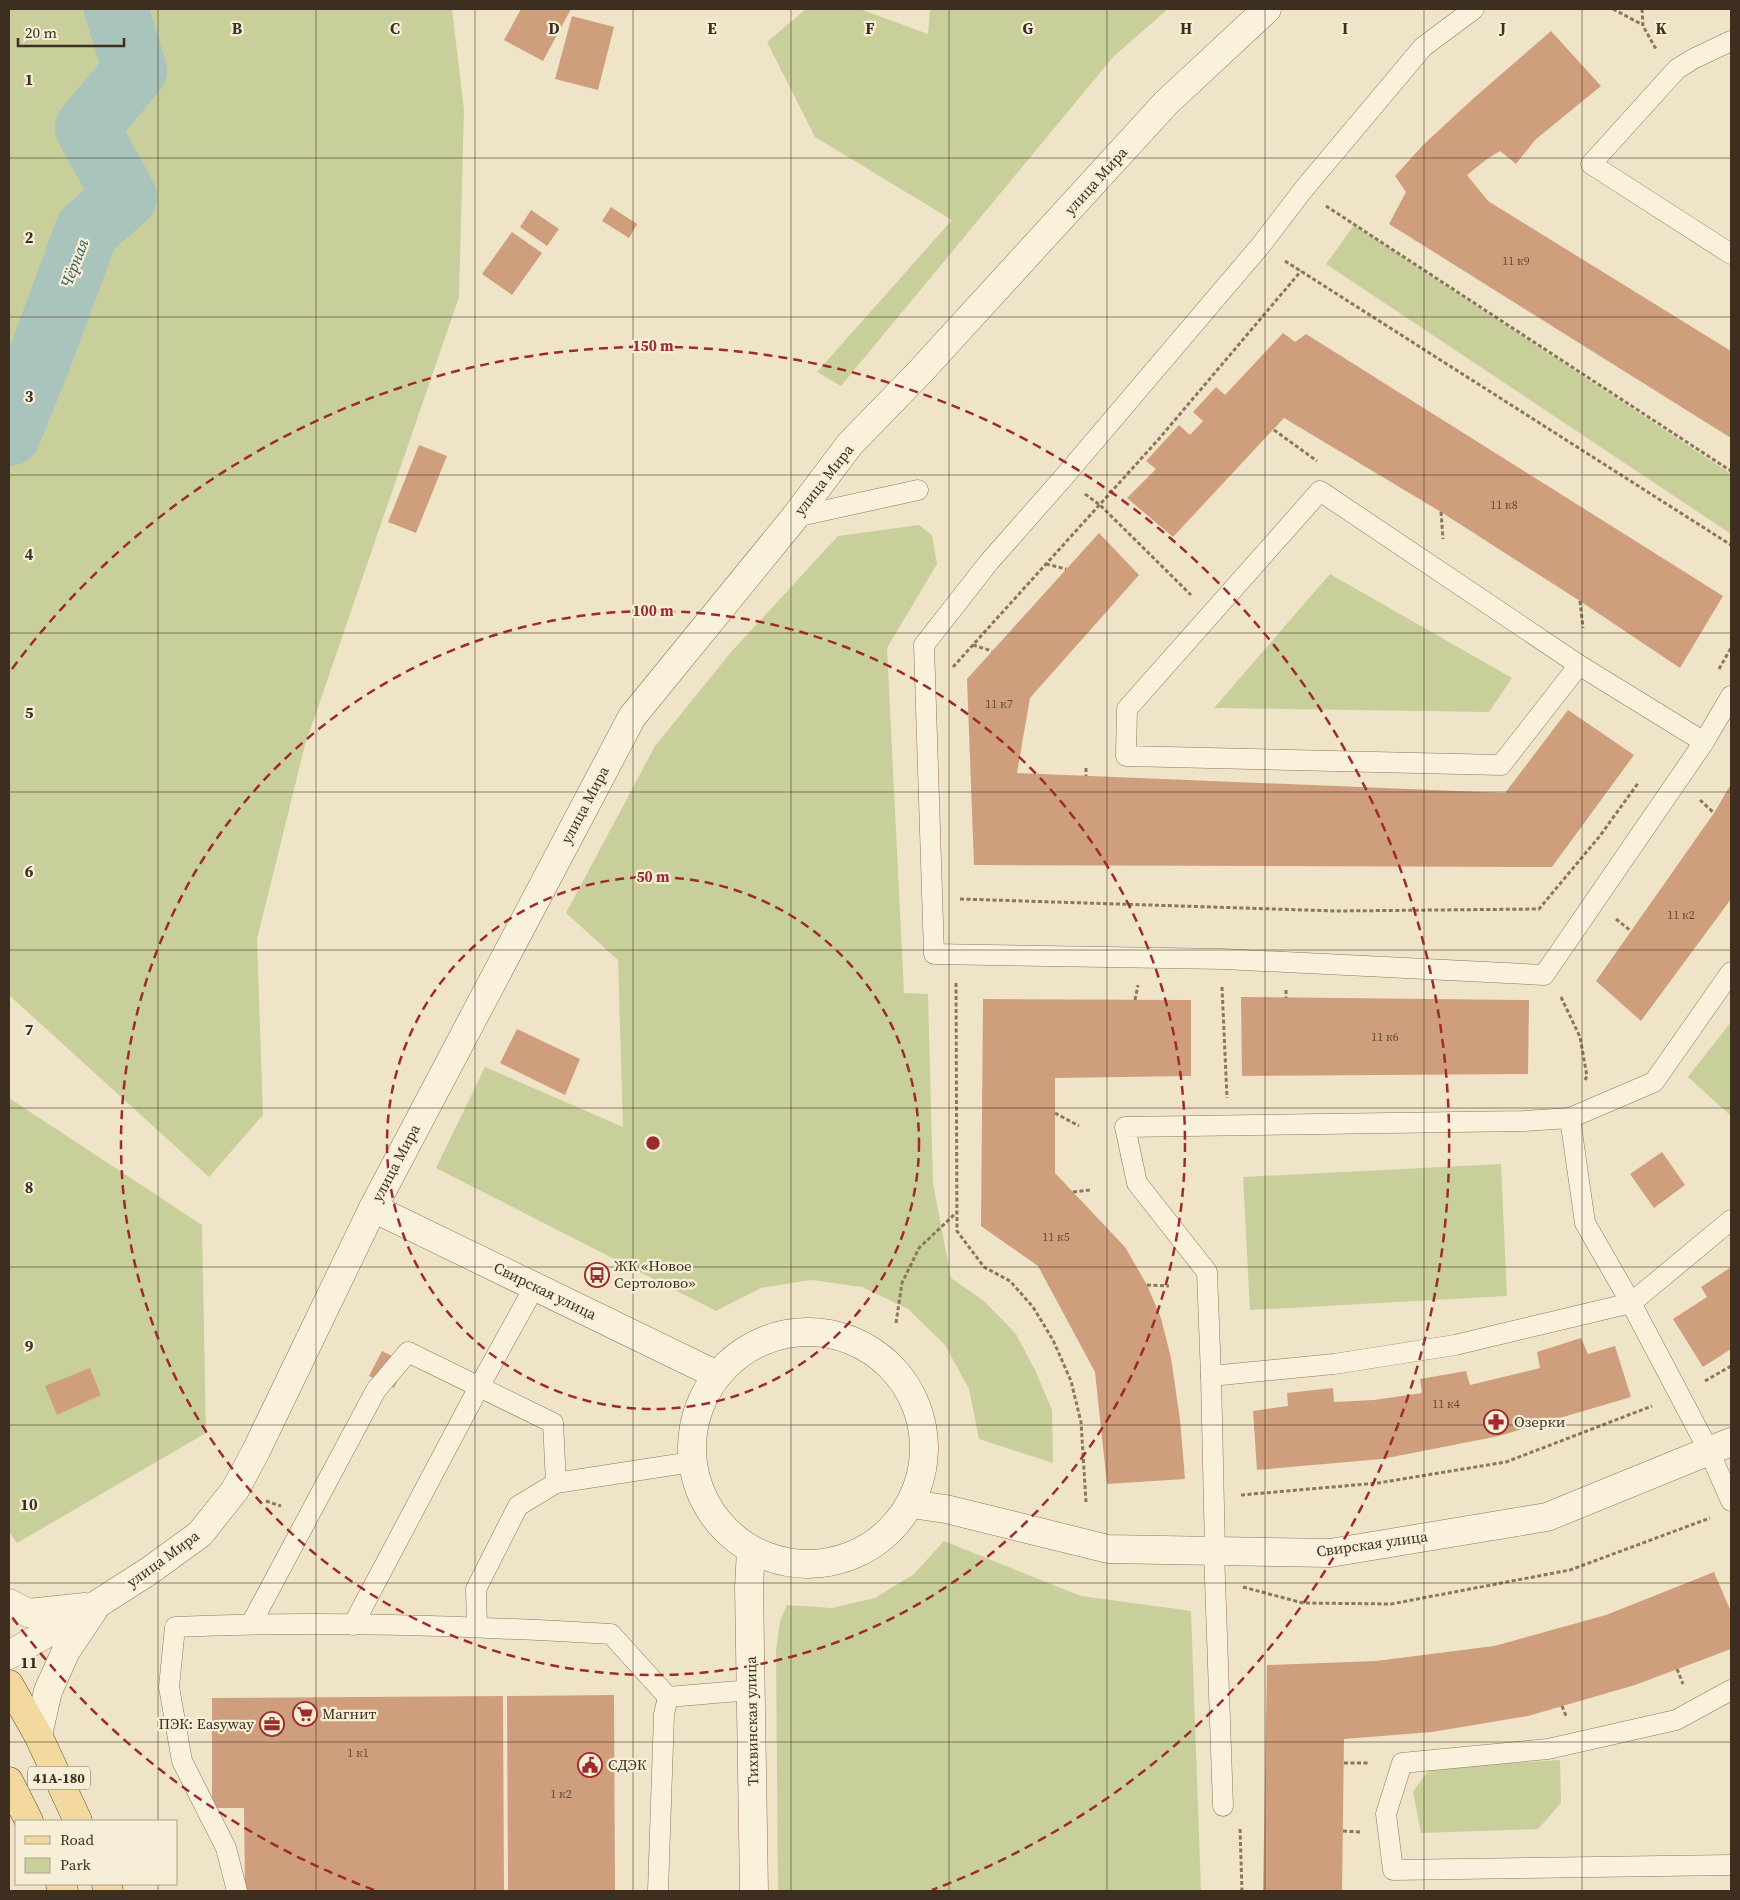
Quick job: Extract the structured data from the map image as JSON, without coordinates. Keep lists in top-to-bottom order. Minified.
{"streets":{"main road":["41А-180"],"street":["улица Мира","Свирская улица","Тихвинская улица"]},"crossings":[["улица Мира","Свирская улица"]],"water":["Чёрная"],"places":{"bus stop":["ЖК «Новое Сертолово»"],"pharmacy":["Озерки"],"supermarket":["Магнит"],"office":["ПЭК: Easyway"],"public building":["СДЭК"]},"house_numbers":["11 к9","11 к8","11 к7","11 к2","11 к6","11 к5","11 к4","1 к1","1 к2"],"legend":["Road","Park"],"scale_bar":"20 m","grid":{"columns":["B","C","D","E","F","G","H","I","J","K"],"rows":["1","2","3","4","5","6","7","8","9","10","11"]},"rings":["150 m","100 m","50 m"]}
